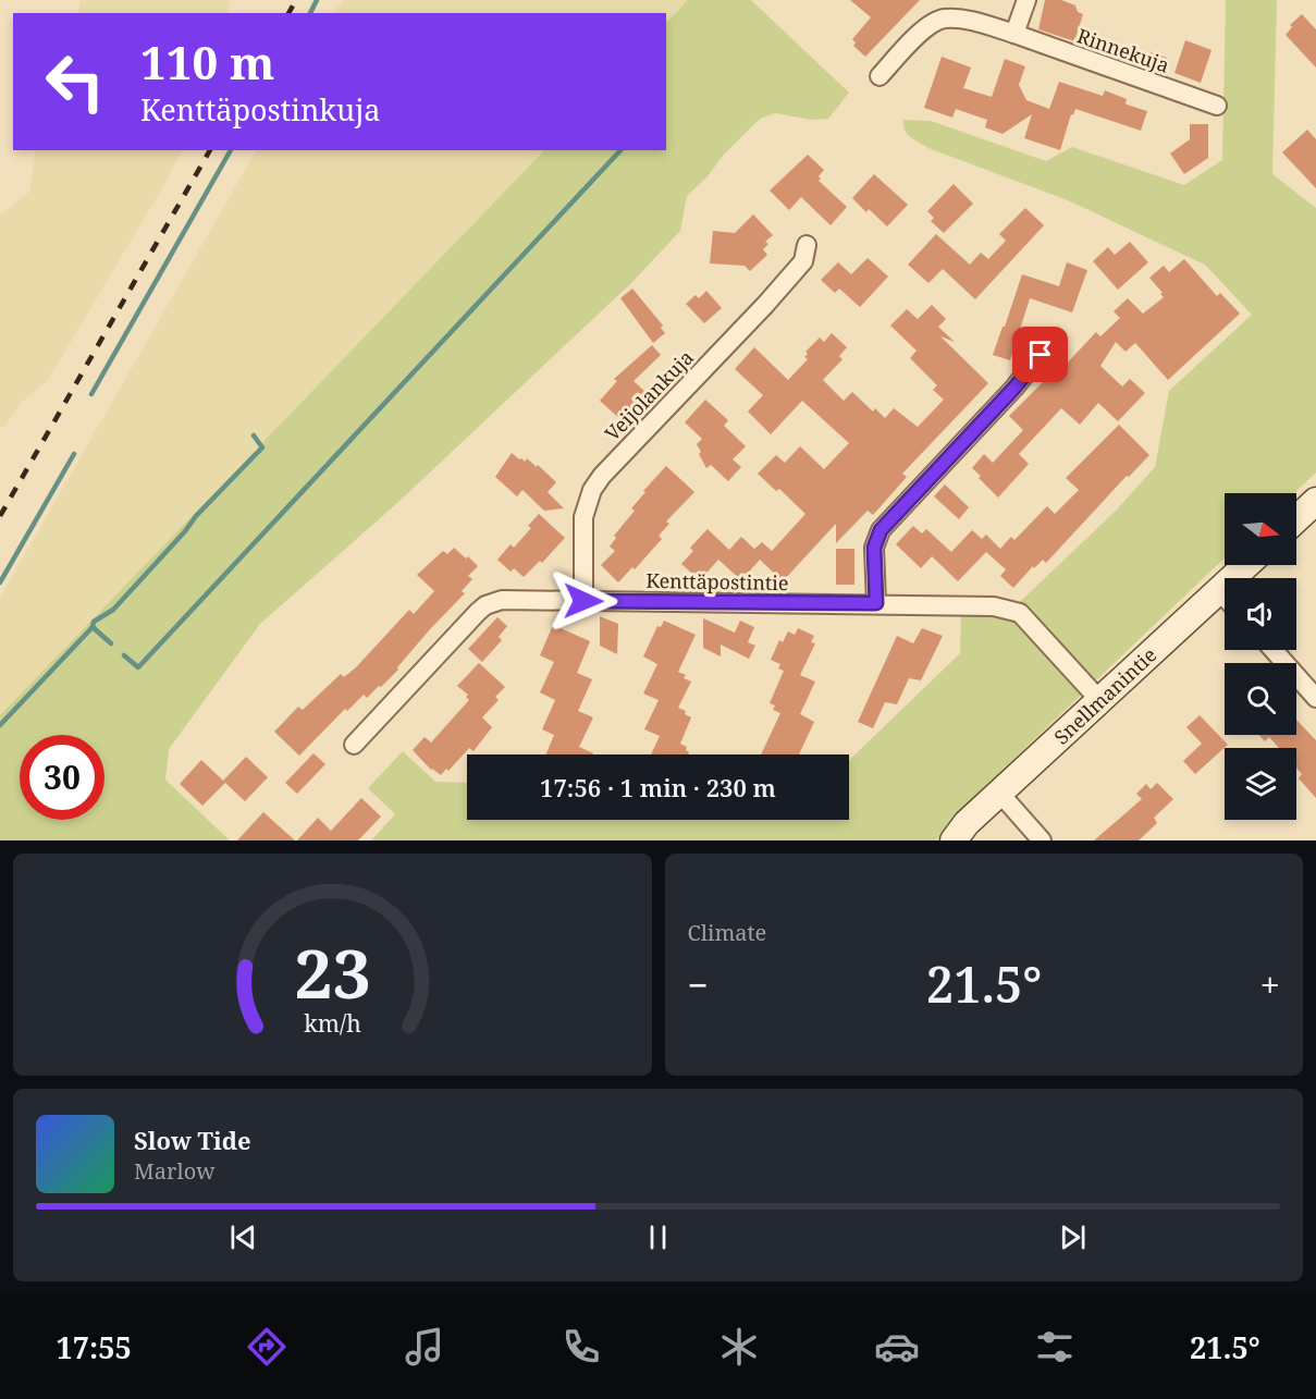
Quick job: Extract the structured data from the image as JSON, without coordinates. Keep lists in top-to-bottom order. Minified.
{"streets":{"street":["Rinnekuja","Veijolankuja","Kenttäpostintie","Snellmanintie"]},"crossings":[["Veijolankuja","Kenttäpostintie"],["Kenttäpostintie","Snellmanintie"]],"north":"right","page":{"turn":["110 m","Kenttäpostinkuja"],"limit":"30","trip":"17:56 · 1 min · 230 m","tile":"Climate","heat":["−","21.5°","+"],"song":["Slow Tide","Marlow"],"tabs":["17:55","21.5°"],"gauge":["23","km/h"]}}
